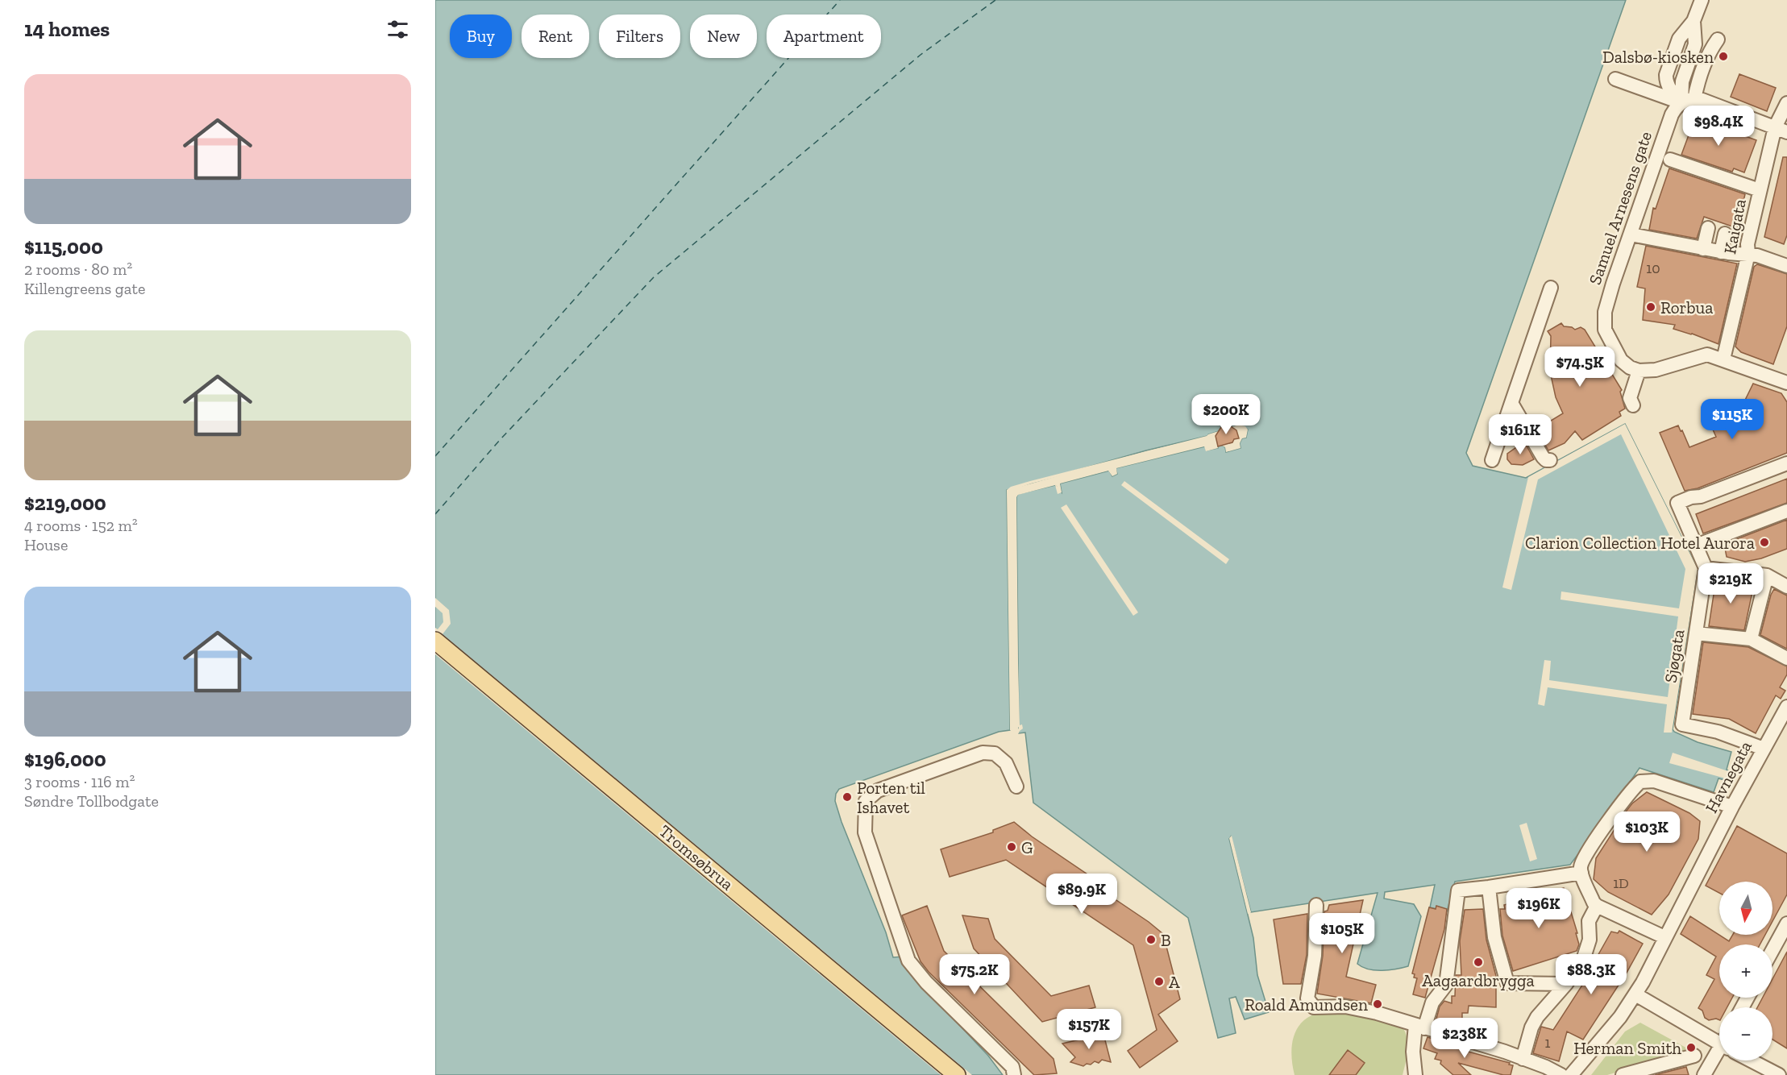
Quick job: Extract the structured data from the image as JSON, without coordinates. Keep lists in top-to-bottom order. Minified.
{"streets":{"main road":["Tromsøbrua"],"street":["Samuel Arnesens gate","Kaigata","Sjøgata","Havnegata"]},"crossings":[["Sjøgata","Havnegata"]],"places":["Dalsbø-kiosken","Rorbua","Clarion Collection Hotel Aurora","Porten til Ishavet","G","B","Aagaardbrygga","A","Roald Amundsen","Herman Smith"],"house_numbers":["10","1D","1"],"north":"bottom","page":{"heading":"14 homes","chip":["Buy","Rent","Filters","New","Apartment"],"list":[{"name":"$115,000","note":"2 rooms · 80 m² · Killengreens gate"},{"name":"$219,000","note":"4 rooms · 152 m² · House"},{"name":"$196,000","note":"3 rooms · 116 m² · Søndre Tollbodgate"}],"price":["$98.4K","$74.5K","$200K","$115K","$161K","$219K","$103K","$89.9K","$196K","$105K","$75.2K","$88.3K","$157K","$238K"],"map_buttons":["+","−"]}}
